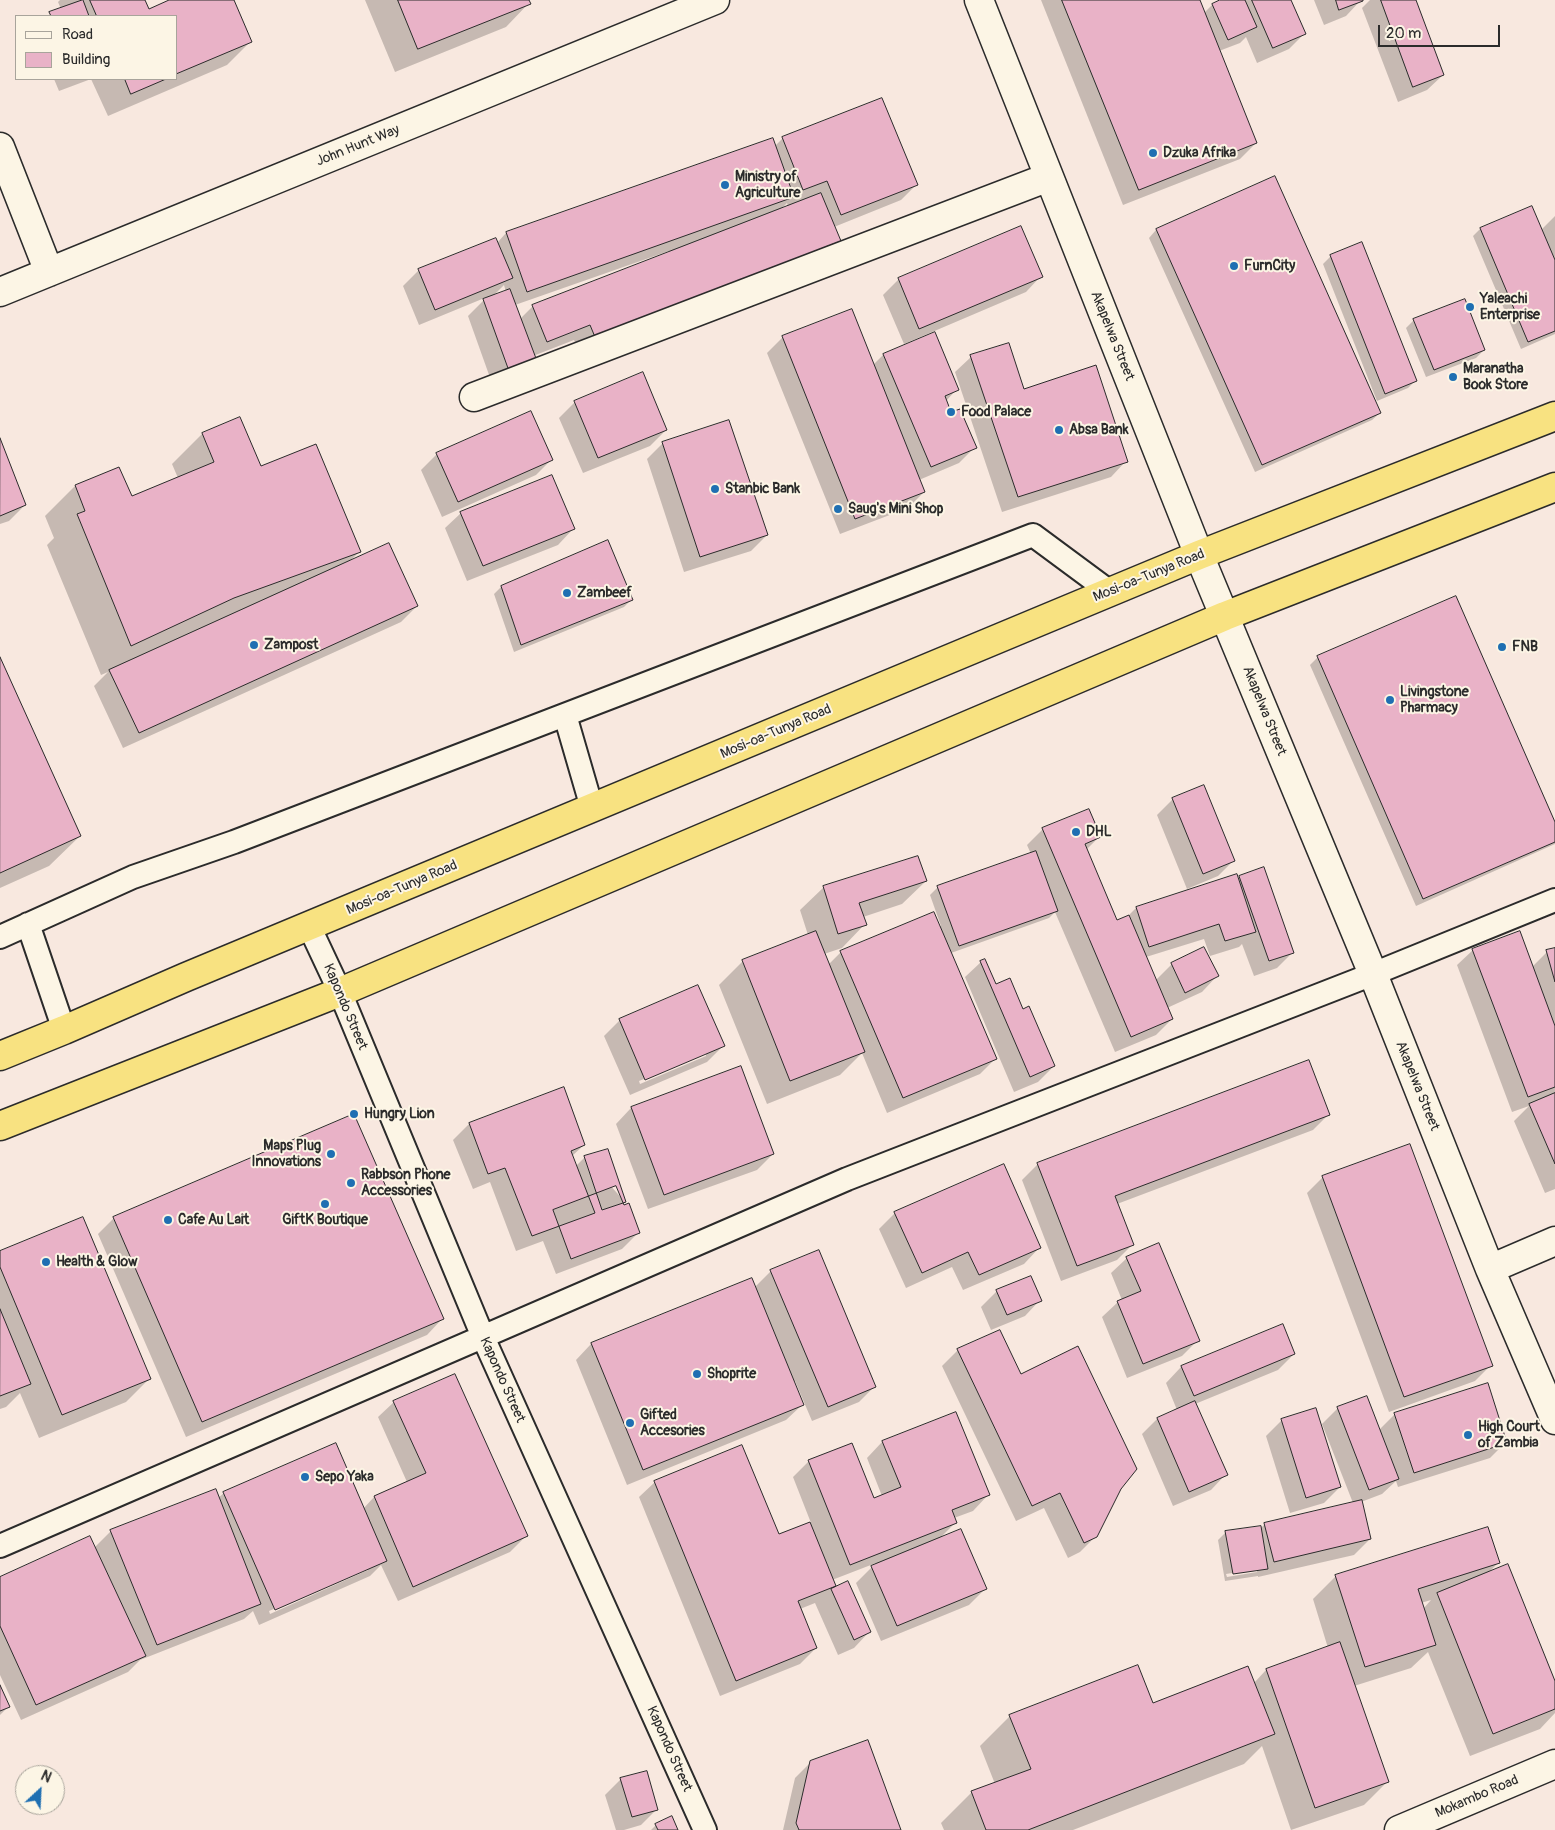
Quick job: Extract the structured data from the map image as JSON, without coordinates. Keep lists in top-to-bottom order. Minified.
{"streets":{"highway":["Mosi-oa-Tunya Road"],"street":["John Hunt Way","Akapelwa Street","Mokambo Road"],"lane":["Kapondo Street"]},"crossings":[["Akapelwa Street","Mosi-oa-Tunya Road"],["Mosi-oa-Tunya Road","Kapondo Street"]],"places":["Dzuka Afrika","Ministry of Agriculture","FurnCity","Yaleachi Enterprise","Maranatha Book Store","Food Palace","Absa Bank","Stanbic Bank","Saug's Mini Shop","Zambeef","Zampost","FNB","Livingstone Pharmacy","DHL","Hungry Lion","Maps Plug Innovations","Rabbson Phone Accessories","GiftK Boutique","Cafe Au Lait","Health & Glow","Shoprite","Gifted Accesories","High Court of Zambia","Sepo Yaka"],"legend":["Road","Building"],"scale_bar":"20 m","north":"top right"}
